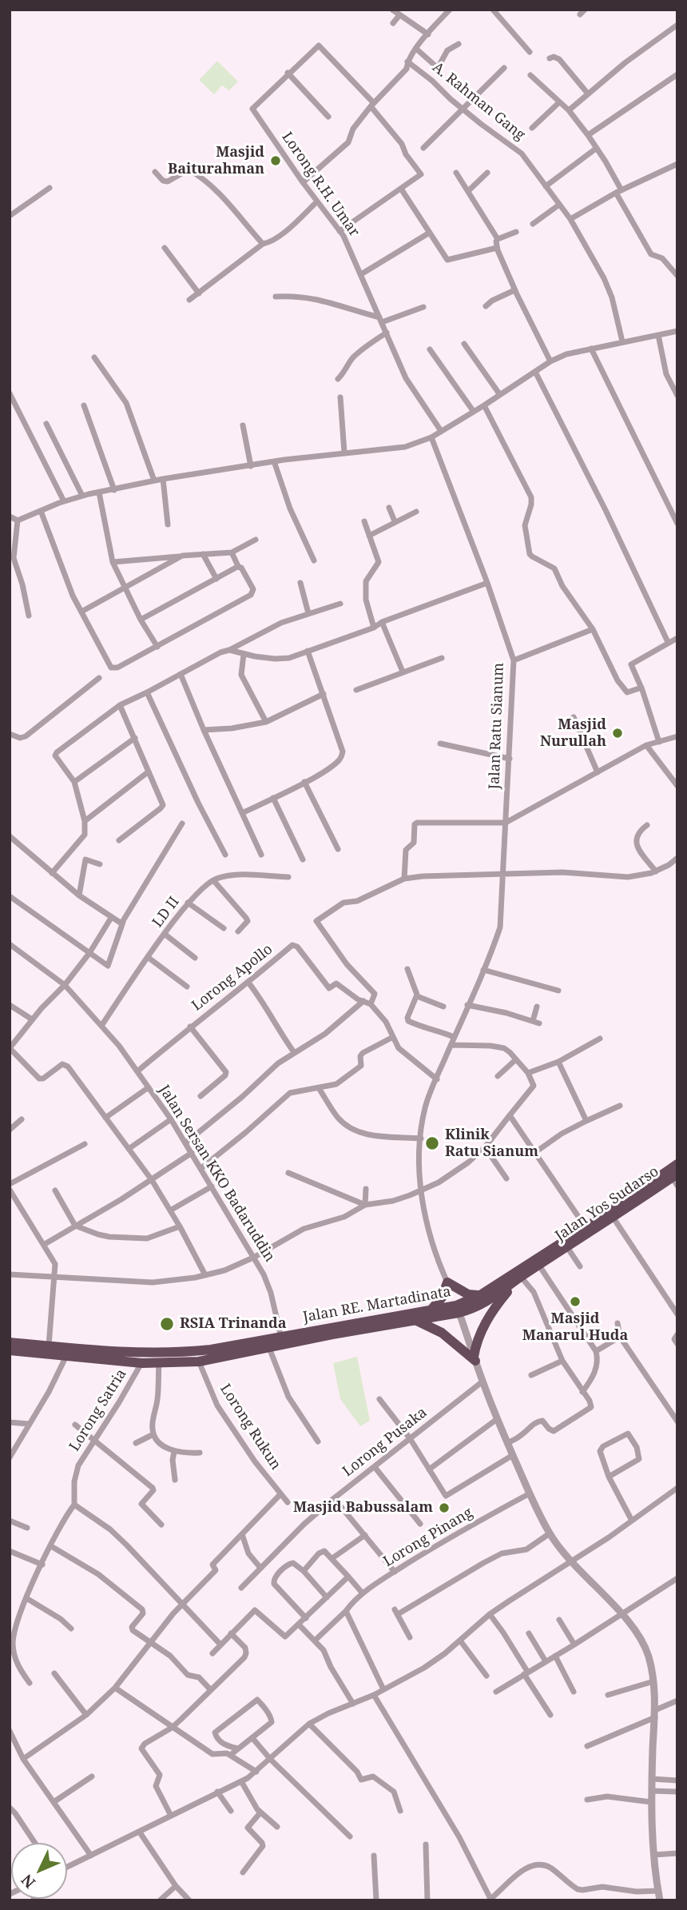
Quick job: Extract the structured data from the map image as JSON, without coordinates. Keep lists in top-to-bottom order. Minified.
{"streets":{"highway":["Jalan Yos Sudarso","Jalan RE. Martadinata"],"street":["A. Rahman Gang","Lorong R.H. Umar","Jalan Ratu Sianum","LD II","Lorong Apollo","Jalan Sersan KKO Badaruddin","Lorong Satria","Lorong Rukun","Lorong Pusaka","Lorong Pinang"]},"crossings":[["LD II","Jalan Sersan KKO Badaruddin"],["Lorong Apollo","Jalan Sersan KKO Badaruddin"],["Jalan Sersan KKO Badaruddin","Jalan RE. Martadinata"],["Jalan Yos Sudarso","Jalan RE. Martadinata"]],"places":["Masjid Baiturahman","Masjid Nurullah","Klinik Ratu Sianum","Masjid Manarul Huda","RSIA Trinanda","Masjid Babussalam"],"north":"bottom left"}
